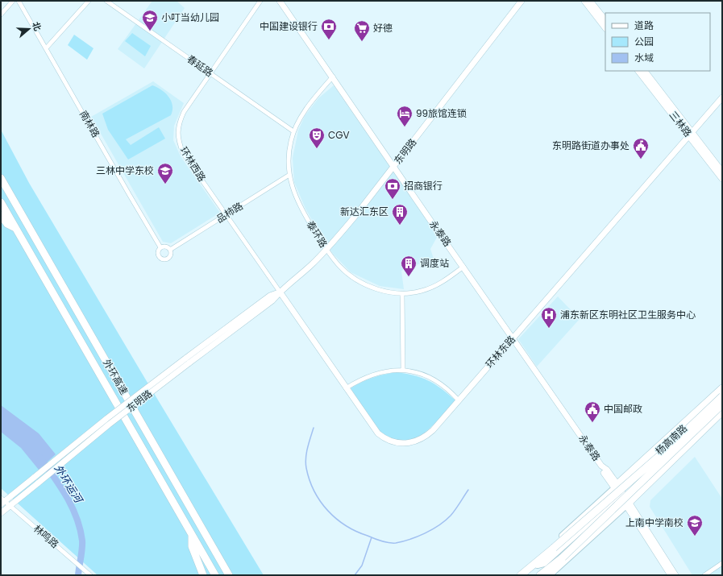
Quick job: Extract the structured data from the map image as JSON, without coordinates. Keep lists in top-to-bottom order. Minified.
{"streets":{"highway":["外环高速","杨高南路"],"street":["春延路","南林路","三林路","东明路","环林西路","品柿路","永泰路","泰环路","环林东路","林鸣路"]},"crossings":[["春延路","环林西路"],["春延路","泰环路"],["南林路","品柿路"],["三林路","环林东路"],["东明路","环林西路"],["东明路","永泰路"],["东明路","泰环路"],["东明路","环林东路"],["东明路","林鸣路"],["环林西路","品柿路"],["环林西路","环林东路"],["品柿路","泰环路"],["永泰路","泰环路"],["永泰路","环林东路"],["永泰路","杨高南路"]],"water":["外环运河"],"places":{"school or university":["小叮当幼儿园","三林中学东校","上南中学南校"],"bank":["中国建设银行","招商银行"],"supermarket":["好德"],"hotel":["99旅馆连锁"],"theatre":["CGV"],"public building":["东明路街道办事处","中国邮政"],"building":["新达汇东区","调度站"],"hospital":["浦东新区东明社区卫生服务中心"]},"legend":["道路","公园","水域"],"north":"right"}
